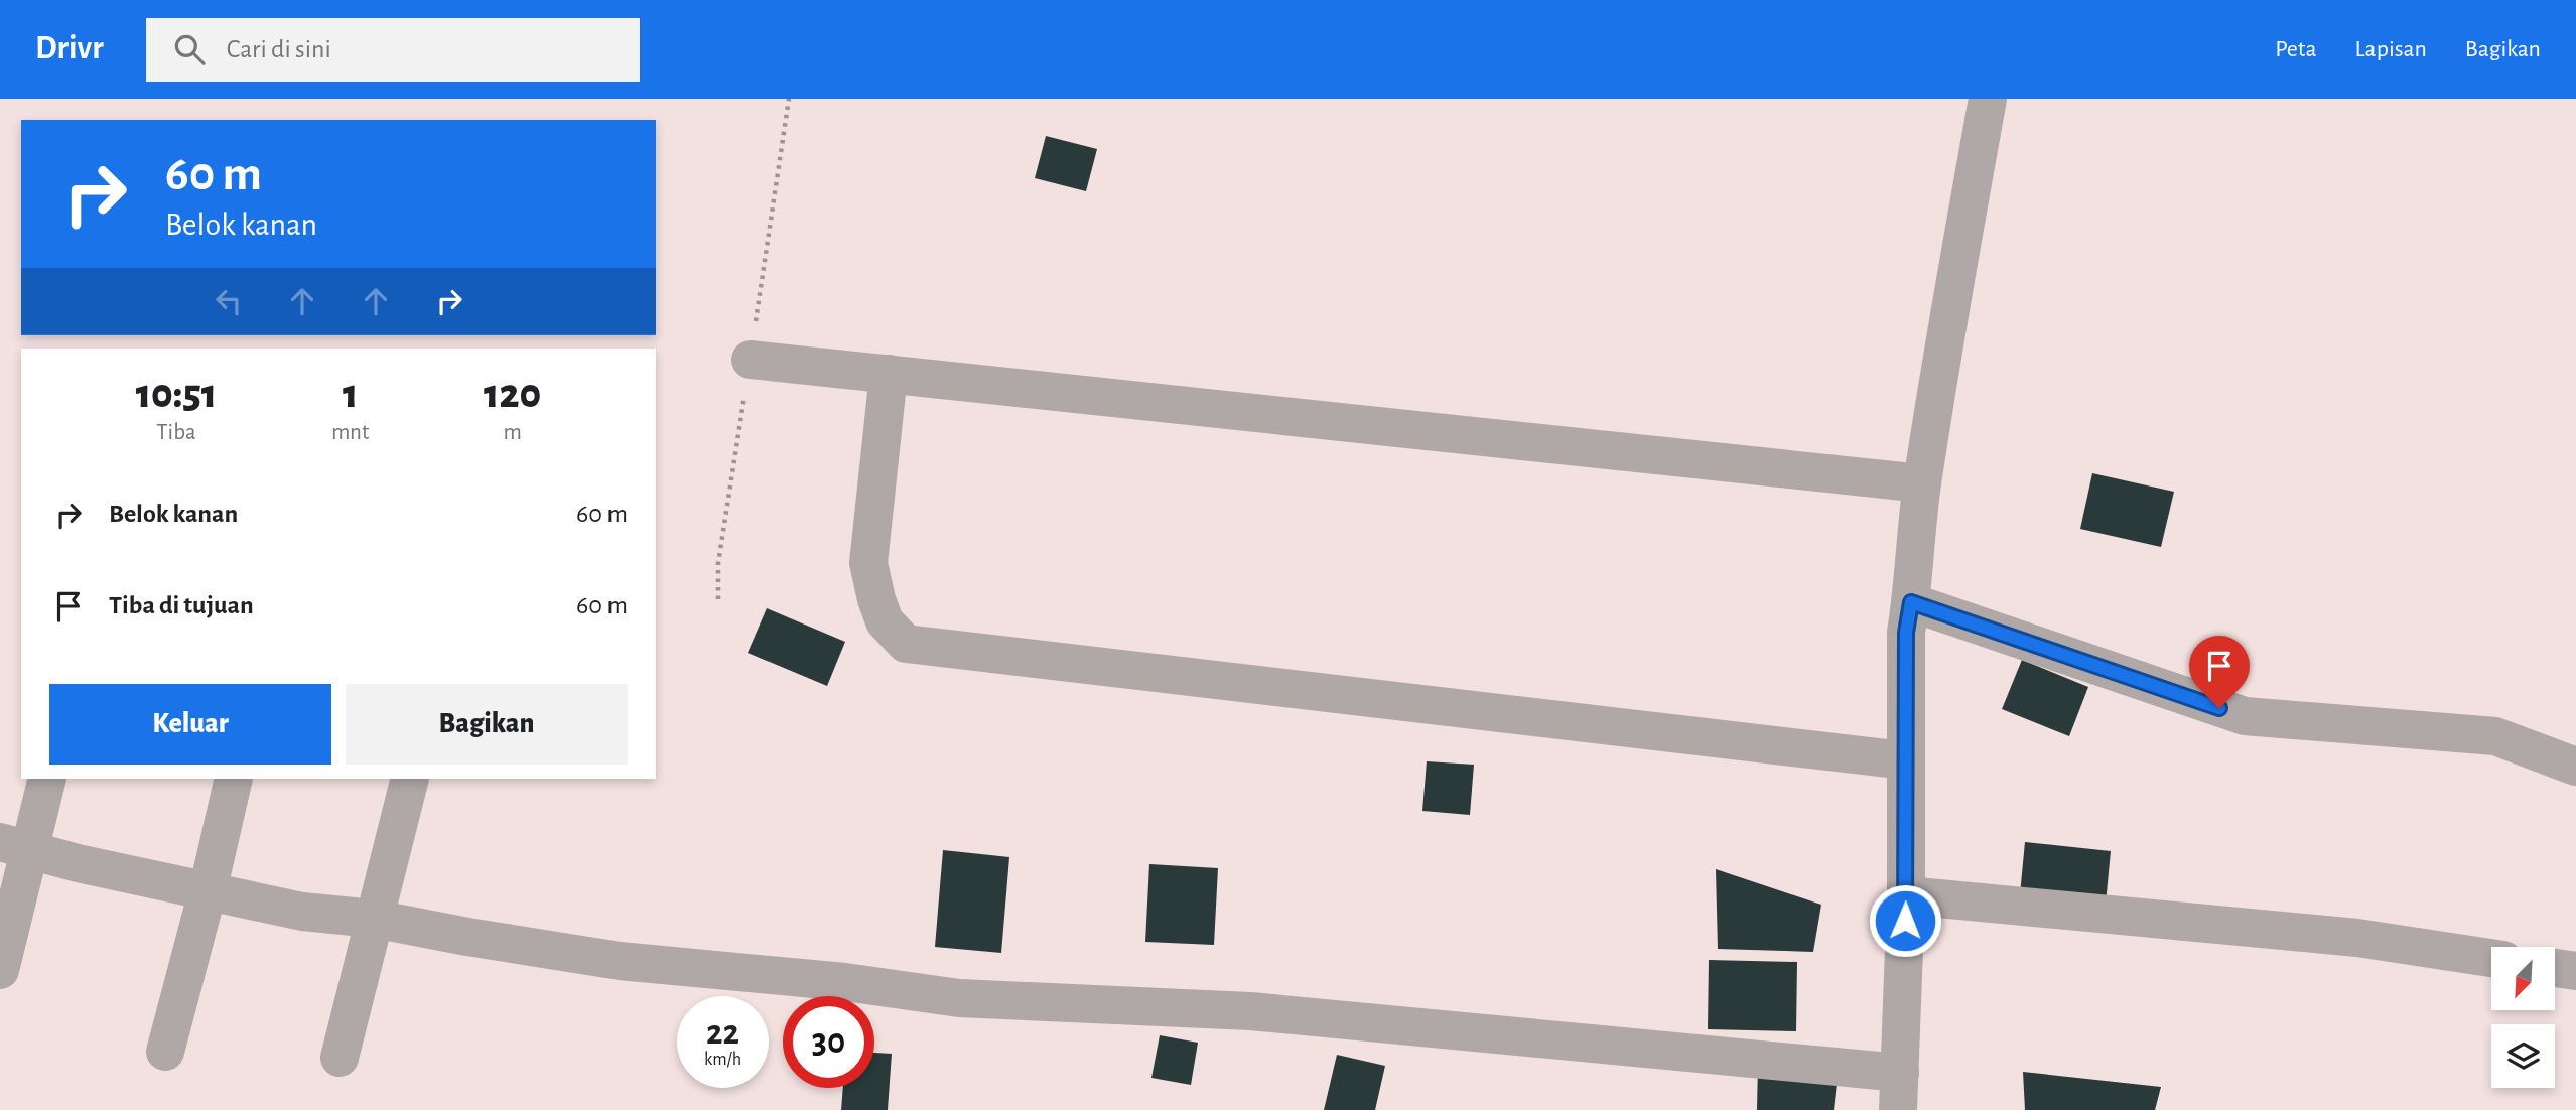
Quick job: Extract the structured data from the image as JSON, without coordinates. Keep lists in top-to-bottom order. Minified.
{"north":"bottom left","page":{"header":"Drivr","search":"Cari di sini","nav":["Peta","Lapisan","Bagikan"],"turn":["60 m","Belok kanan"],"eta":["10:51","Tiba","1","mnt","120","m"],"list":[{"name":"Belok kanan","value":"60 m"},{"name":"Tiba di tujuan","value":"60 m"}],"buttons":["Keluar","Bagikan"],"speed":"22 km/h","limit":"30"}}
